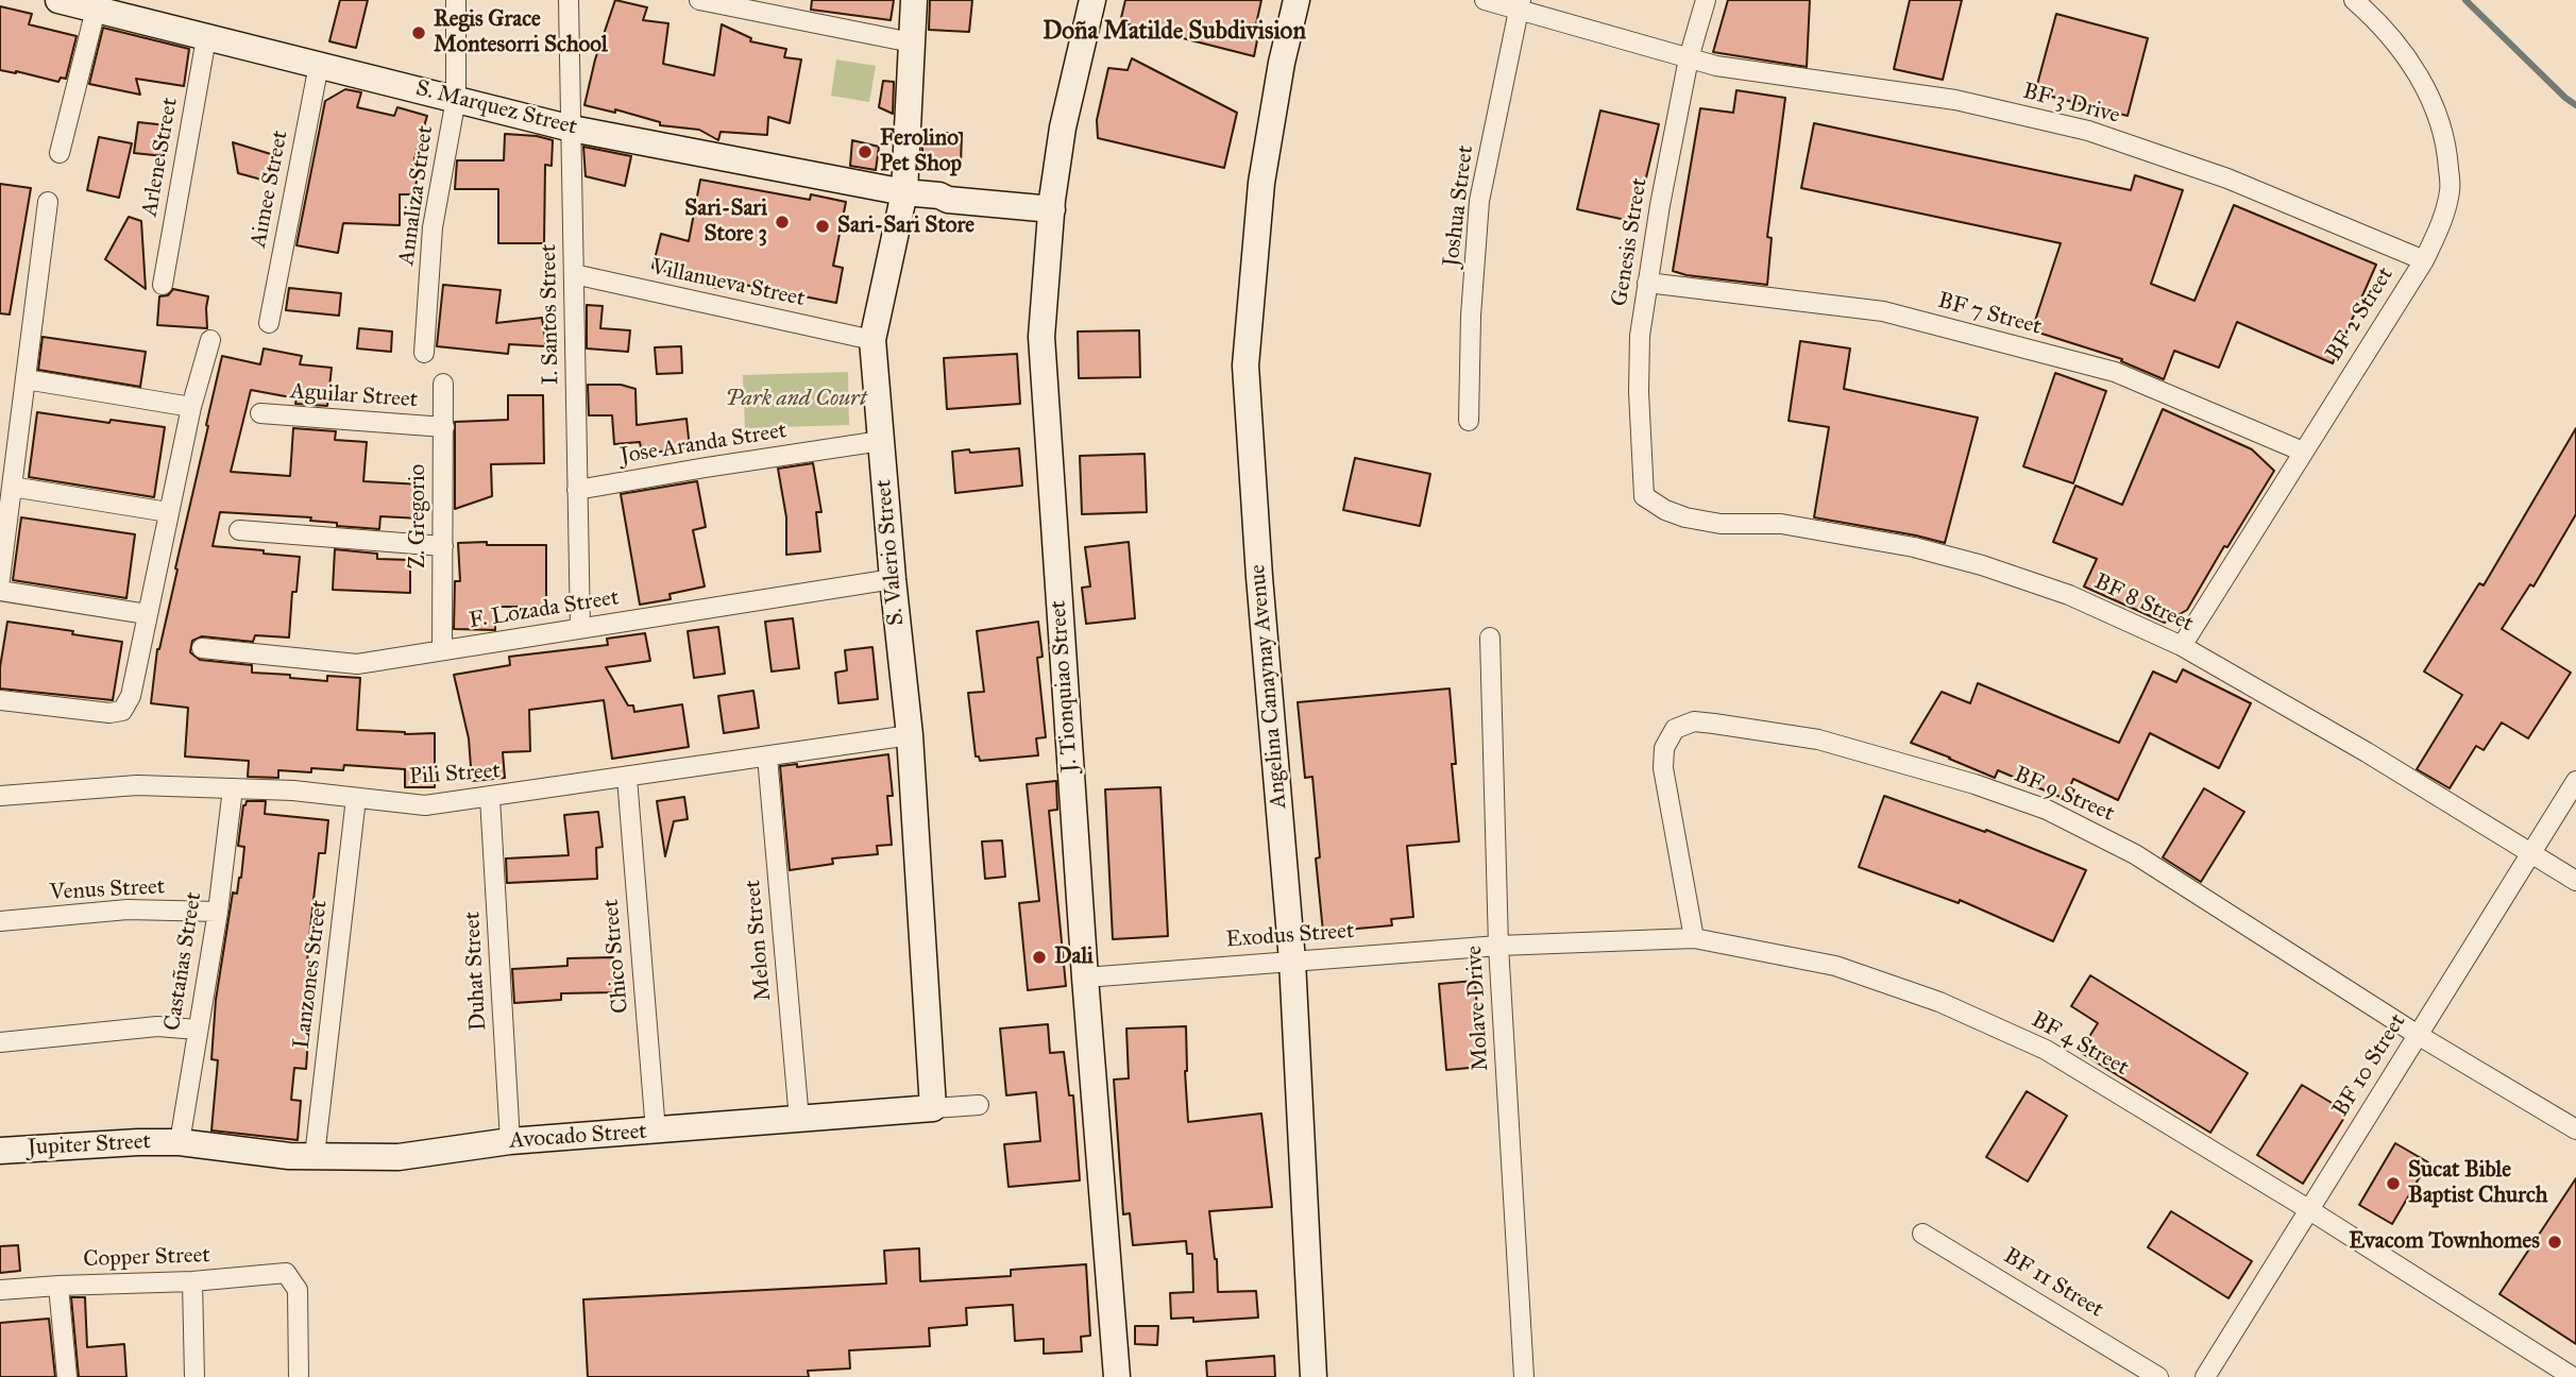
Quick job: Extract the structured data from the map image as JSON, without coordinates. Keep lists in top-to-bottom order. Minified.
{"streets":{"street":["BF 3 Drive","S. Marquez Street","Arlene Street","Aimee Street","Annaliza Street","Joshua Street","Genesis Street","Villanueva Street","I. Santos Street","BF 7 Street","BF 2 Street","Aguilar Street","Jose Aranda Street","Z. Gregorio","S. Valerio Street","BF 8 Street","F. Lozada Street","J. Tionquiao Street","Angelina Canaynay Avenue","Pili Street","BF 9 Street","Venus Street","Exodus Street","Melon Street","Chico Street","Castañas Street","Duhat Street","Lanzones Street","Molave Drive","BF 4 Street","BF 10 Street","Avocado Street","Jupiter Street","Copper Street","BF 11 Street"]},"crossings":[["BF 3 Drive","Joshua Street"],["BF 3 Drive","Genesis Street"],["BF 3 Drive","BF 2 Street"],["S. Marquez Street","Arlene Street"],["S. Marquez Street","Aimee Street"],["S. Marquez Street","Annaliza Street"],["S. Marquez Street","I. Santos Street"],["S. Marquez Street","S. Valerio Street"],["S. Marquez Street","J. Tionquiao Street"],["Genesis Street","BF 7 Street"],["Genesis Street","BF 8 Street"],["Villanueva Street","I. Santos Street"],["Villanueva Street","S. Valerio Street"],["I. Santos Street","Jose Aranda Street"],["I. Santos Street","F. Lozada Street"],["BF 7 Street","BF 2 Street"],["BF 2 Street","BF 8 Street"],["Aguilar Street","Z. Gregorio"],["Jose Aranda Street","S. Valerio Street"],["Z. Gregorio","F. Lozada Street"],["S. Valerio Street","F. Lozada Street"],["S. Valerio Street","Pili Street"],["S. Valerio Street","Avocado Street"],["BF 8 Street","BF 10 Street"],["J. Tionquiao Street","Exodus Street"],["Angelina Canaynay Avenue","Exodus Street"],["Pili Street","Melon Street"],["Pili Street","Chico Street"],["Pili Street","Castañas Street"],["Pili Street","Duhat Street"],["Pili Street","Lanzones Street"],["BF 9 Street","BF 4 Street"],["BF 9 Street","BF 10 Street"],["Venus Street","Castañas Street"],["Exodus Street","Molave Drive"],["Exodus Street","BF 4 Street"],["Melon Street","Avocado Street"],["Chico Street","Avocado Street"],["Castañas Street","Avocado Street"],["Castañas Street","Jupiter Street"],["Duhat Street","Avocado Street"],["Lanzones Street","Avocado Street"],["Molave Drive","BF 4 Street"],["BF 4 Street","BF 10 Street"],["Avocado Street","Jupiter Street"]],"districts":["Doña Matilde Subdivision"],"parks":["Park and Court"],"places":["Regis Grace Montesorri School","Ferolino Pet Shop","Sari-Sari Store 3","Sari-Sari Store","Dali","Sucat Bible Baptist Church","Evacom Townhomes"]}
